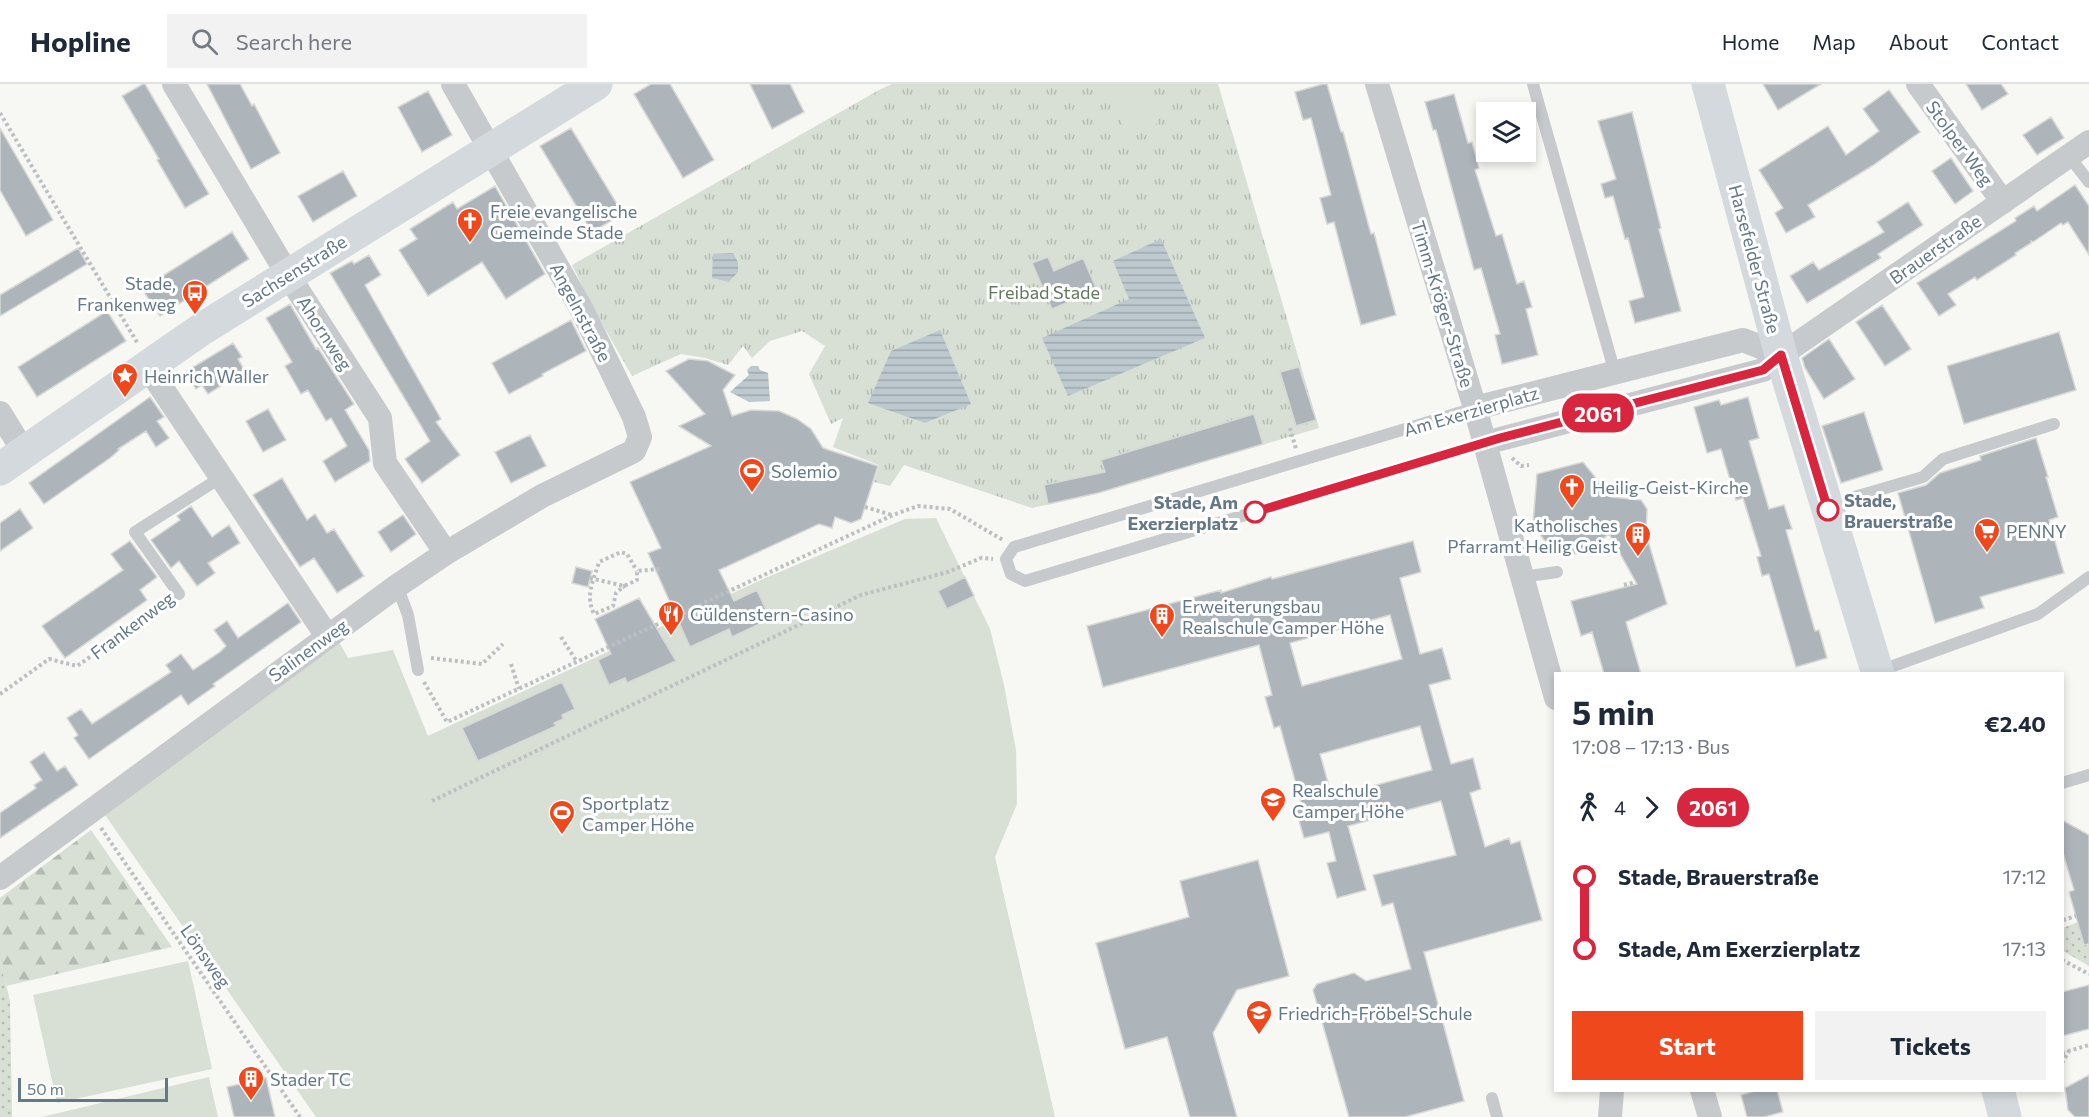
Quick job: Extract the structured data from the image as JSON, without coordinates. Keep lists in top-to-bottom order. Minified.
{"streets":{"street":["Stolper Weg","Brauerstraße","Harsefelder Straße","Sachsenstraße","Timm-Kröger-Straße","Angelnstraße","Ahornweg","Am Exerzierplatz","Salinenweg"],"lane":["Frankenweg"],"path":["Lönsweg"]},"crossings":[["Stolper Weg","Brauerstraße"],["Brauerstraße","Harsefelder Straße"],["Brauerstraße","Am Exerzierplatz"],["Harsefelder Straße","Am Exerzierplatz"],["Sachsenstraße","Angelnstraße"],["Sachsenstraße","Ahornweg"],["Timm-Kröger-Straße","Am Exerzierplatz"],["Angelnstraße","Salinenweg"],["Ahornweg","Salinenweg"],["Salinenweg","Lönsweg"]],"parks":["Freibad Stade"],"places":{"church":["Freie evangelische Gemeinde Stade","Heilig-Geist-Kirche"],"bus stop":["Stade, Frankenweg"],"place":["Heinrich Waller"],"sports":["Solemio","Sportplatz Camper Höhe"],"other":["Stade, Brauerstraße","Stade, Am Exerzierplatz"],"supermarket":["PENNY"],"building":["Katholisches Pfarramt Heilig Geist","Erweiterungsbau Realschule Camper Höhe","Stader TC"],"restaurant":["Güldenstern-Casino"],"school or university":["Realschule Camper Höhe","Friedrich-Fröbel-Schule"]},"lines":["bus line 2061"],"scale_bar":"50 m","page":{"header":"Hopline","search":"Search here","nav":["Home","Map","About","Contact"],"on_map":"2061","heading":["5 min","17:08 – 17:13 · Bus","€2.40"],"legs":["4","2061"],"list":[{"name":"Stade, Brauerstraße","value":"17:12"},{"name":"Stade, Am Exerzierplatz","value":"17:13"}],"buttons":["Start","Tickets"],"scale":"50 m"}}
